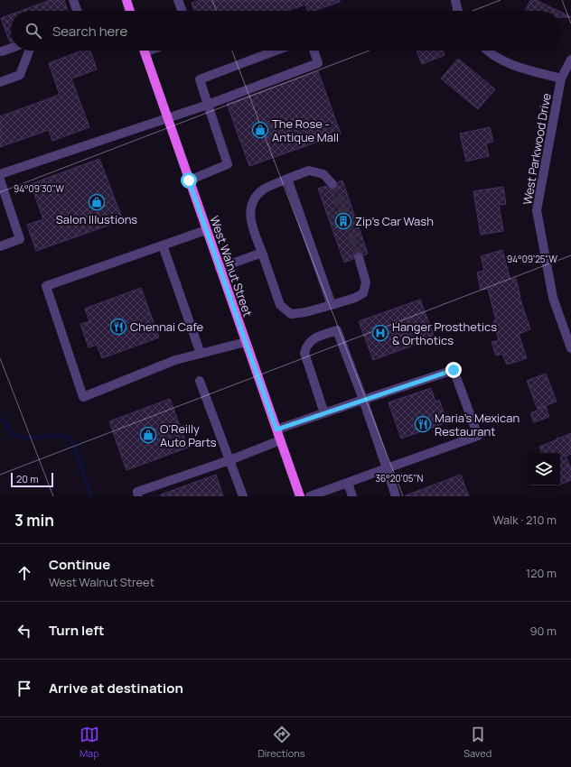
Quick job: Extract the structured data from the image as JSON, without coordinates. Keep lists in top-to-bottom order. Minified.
{"streets":{"main road":["West Walnut Street"],"street":["West Parkwood Drive"]},"places":{"shop":["The Rose - Antique Mall","Salon Illustions","O'Reilly Auto Parts"],"building":["Zip's Car Wash"],"restaurant":["Chennai Cafe","Maria's Mexican Restaurant"],"hospital":["Hanger Prosthetics & Orthotics"]},"scale_bar":"20 m","page":{"search":"Search here","scale":"20 m","heading":["3 min","Walk · 210 m"],"list":[["Continue","West Walnut Street","120 m"],["Turn left","90 m"],"Arrive at destination"],"nav":["Map","Directions","Saved"]},"coordinates":["94°09'30\"W","94°09'25\"W","36°20'05\"N"]}
